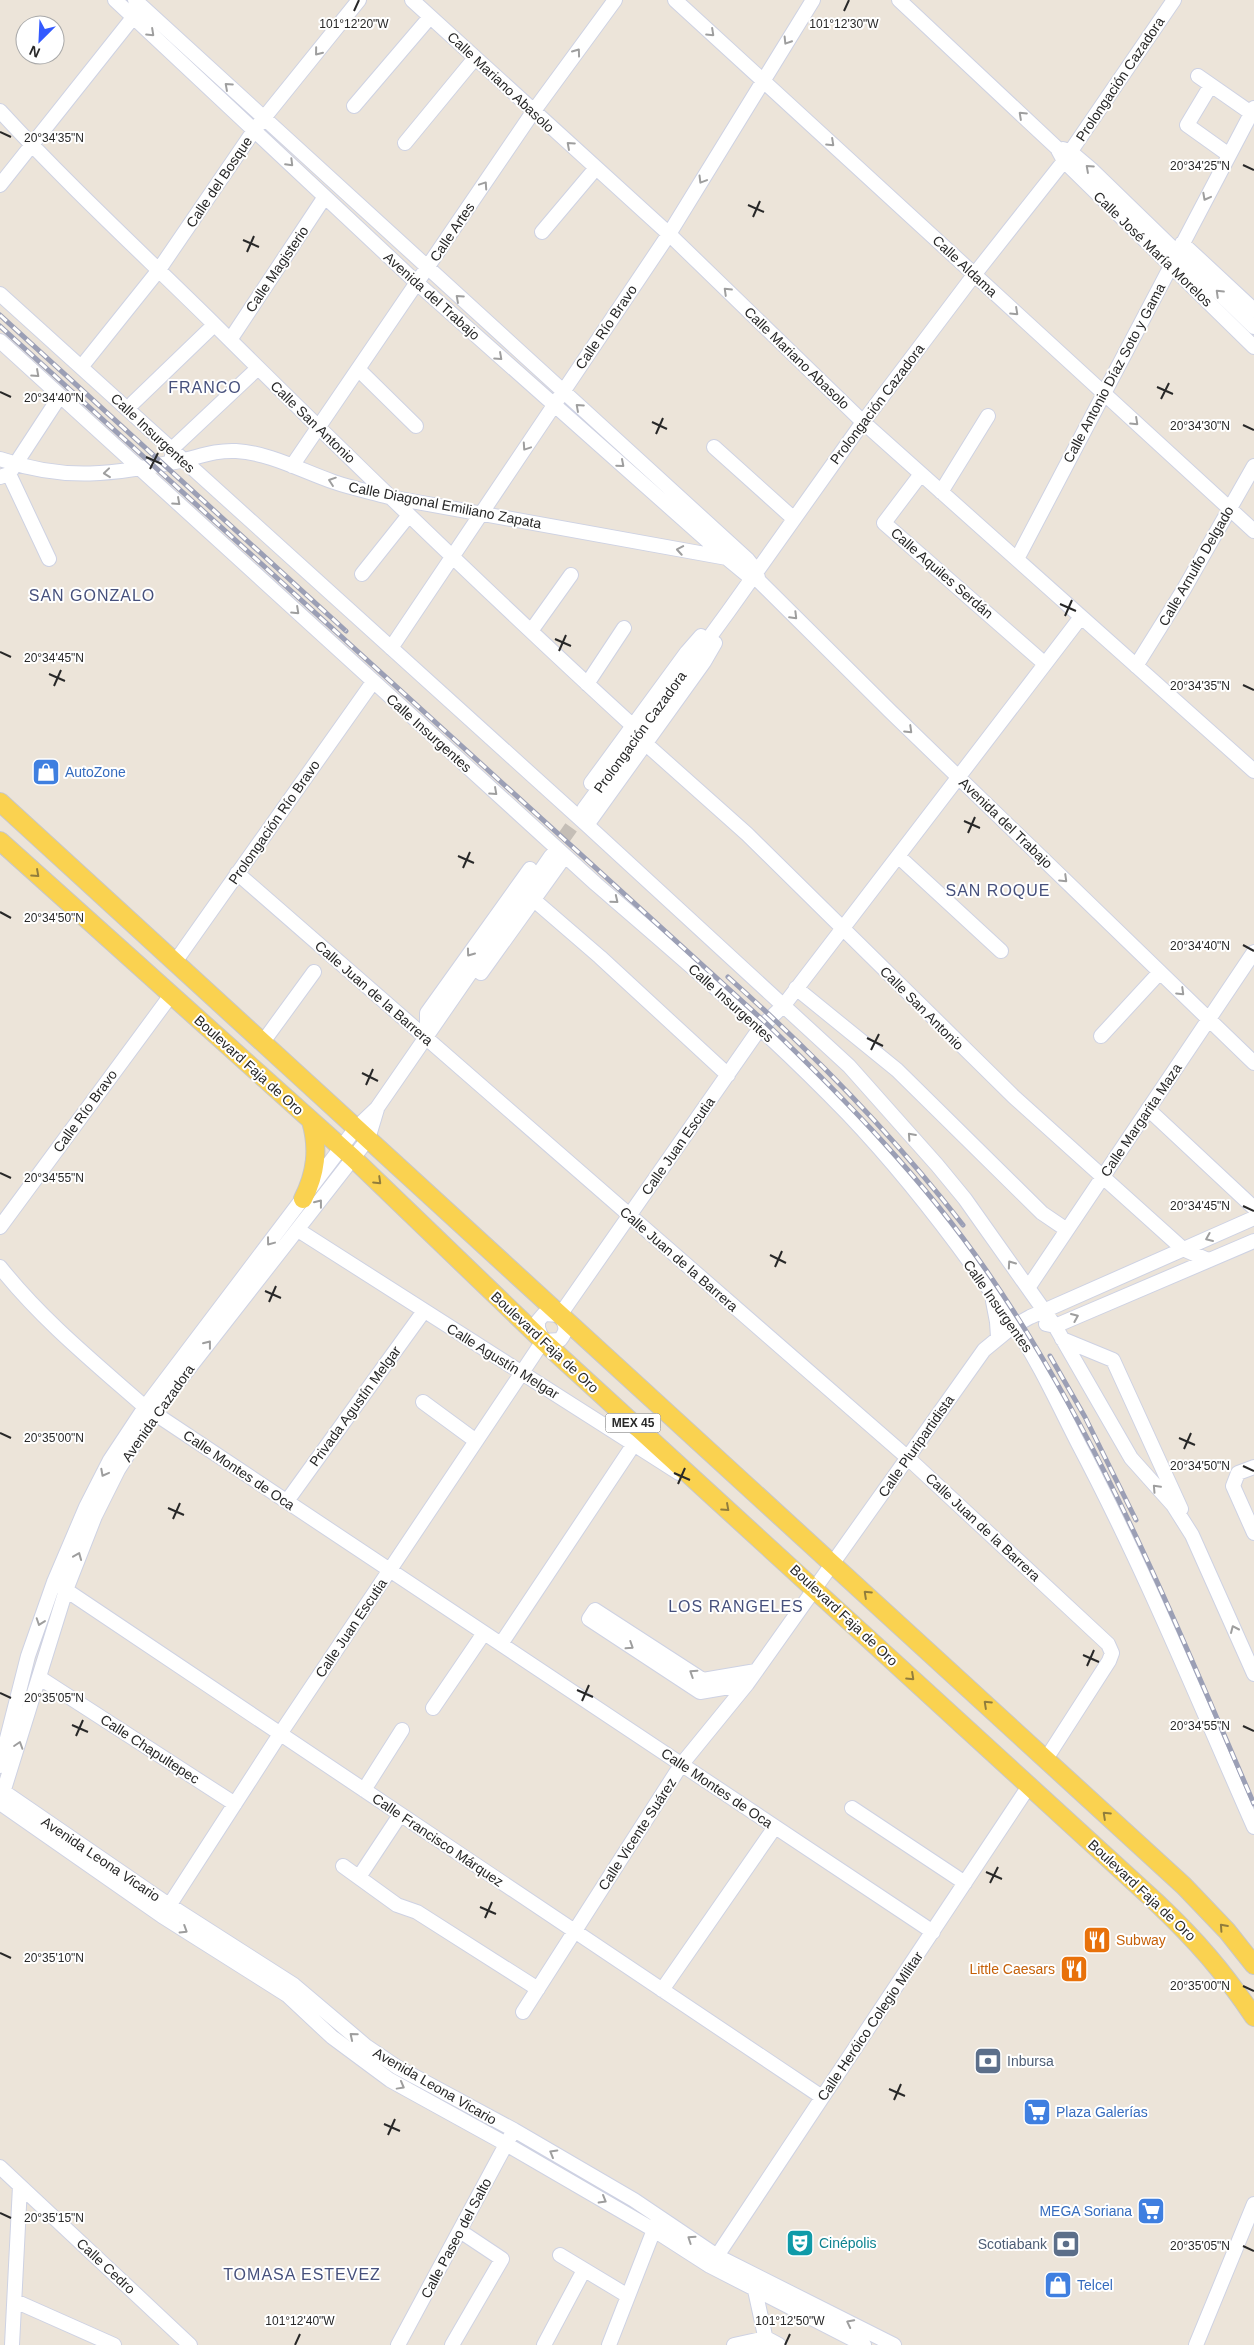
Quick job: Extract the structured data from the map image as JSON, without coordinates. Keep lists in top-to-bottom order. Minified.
{"streets":{"main road":["Boulevard Faja de Oro","MEX 45"],"street":["Prolongación Cazadora","Calle Mariano Abasolo","Calle del Bosque","Calle Artes","Calle José María Morelos","Calle Aldama","Calle Magisterio","Avenida del Trabajo","Calle Río Bravo","Calle Antonio Díaz Soto y Gama","Calle San Antonio","Calle Insurgentes","Calle Diagonal Emiliano Zapata","Calle Arnulfo Delgado","Calle Aquiles Serdán","Prolongación Río Bravo","Calle Juan de la Barrera","Calle Margarita Maza","Calle Juan Escutia","Calle Agustín Melgar","Privada Agustín Melgar","Avenida Cazadora","Calle Pluripartidista","Calle Montes de Oca","Calle Chapultepec","Calle Vicente Suárez","Calle Francisco Márquez","Avenida Leona Vicario","Calle Heróico Colegio Militar","Calle Paseo del Salto","Calle Cedro"]},"crossings":[["Prolongación Cazadora","Calle Mariano Abasolo"],["Prolongación Cazadora","Calle José María Morelos"],["Prolongación Cazadora","Calle Aldama"],["Prolongación Cazadora","Avenida del Trabajo"],["Prolongación Cazadora","Calle Insurgentes"],["Calle Mariano Abasolo","Calle Artes"],["Calle Mariano Abasolo","Calle Río Bravo"],["Calle Mariano Abasolo","Calle Antonio Díaz Soto y Gama"],["Calle Mariano Abasolo","Calle Arnulfo Delgado"],["Calle Mariano Abasolo","Calle Aquiles Serdán"],["Calle Mariano Abasolo","Calle Juan Escutia"],["Calle del Bosque","Avenida del Trabajo"],["Calle del Bosque","Calle San Antonio"],["Calle del Bosque","Calle Insurgentes"],["Calle Artes","Avenida del Trabajo"],["Calle Artes","Calle San Antonio"],["Calle Artes","Calle Diagonal Emiliano Zapata"],["Calle José María Morelos","Calle Antonio Díaz Soto y Gama"],["Calle Aldama","Calle Río Bravo"],["Calle Aldama","Calle Antonio Díaz Soto y Gama"],["Calle Aldama","Calle Arnulfo Delgado"],["Calle Magisterio","Avenida del Trabajo"],["Calle Magisterio","Calle San Antonio"],["Avenida del Trabajo","Calle Río Bravo"],["Avenida del Trabajo","Calle Diagonal Emiliano Zapata"],["Avenida del Trabajo","Calle Margarita Maza"],["Avenida del Trabajo","Calle Juan Escutia"],["Calle Río Bravo","Calle San Antonio"],["Calle Río Bravo","Calle Insurgentes"],["Calle Río Bravo","Calle Diagonal Emiliano Zapata"],["Calle Río Bravo","Boulevard Faja de Oro"],["Calle San Antonio","Calle Diagonal Emiliano Zapata"],["Calle San Antonio","Calle Margarita Maza"],["Calle San Antonio","Calle Juan Escutia"],["Calle San Antonio","Calle Pluripartidista"],["Calle Insurgentes","Calle Diagonal Emiliano Zapata"],["Calle Insurgentes","Prolongación Río Bravo"],["Calle Insurgentes","Calle Margarita Maza"],["Calle Insurgentes","Calle Juan Escutia"],["Calle Insurgentes","Calle Pluripartidista"],["Calle Aquiles Serdán","Calle Juan Escutia"],["Prolongación Río Bravo","Calle Juan de la Barrera"],["Prolongación Río Bravo","Boulevard Faja de Oro"],["Calle Juan de la Barrera","Boulevard Faja de Oro"],["Calle Juan de la Barrera","Calle Juan Escutia"],["Calle Juan de la Barrera","Calle Pluripartidista"],["Boulevard Faja de Oro","Calle Juan Escutia"],["Boulevard Faja de Oro","Calle Agustín Melgar"],["Boulevard Faja de Oro","Avenida Cazadora"],["Boulevard Faja de Oro","Calle Pluripartidista"],["Boulevard Faja de Oro","Calle Vicente Suárez"],["Boulevard Faja de Oro","Calle Heróico Colegio Militar"],["Calle Juan Escutia","Calle Agustín Melgar"],["Calle Juan Escutia","Calle Montes de Oca"],["Calle Juan Escutia","Calle Chapultepec"],["Calle Juan Escutia","Calle Francisco Márquez"],["Calle Juan Escutia","Avenida Leona Vicario"],["Calle Agustín Melgar","Privada Agustín Melgar"],["Calle Agustín Melgar","Avenida Cazadora"],["Privada Agustín Melgar","Calle Montes de Oca"],["Avenida Cazadora","Calle Montes de Oca"],["Avenida Cazadora","Calle Chapultepec"],["Avenida Cazadora","Calle Francisco Márquez"],["Avenida Cazadora","Avenida Leona Vicario"],["Calle Pluripartidista","Calle Vicente Suárez"],["Calle Montes de Oca","Calle Vicente Suárez"],["Calle Montes de Oca","Calle Heróico Colegio Militar"],["Calle Vicente Suárez","Calle Francisco Márquez"],["Calle Francisco Márquez","Calle Heróico Colegio Militar"],["Avenida Leona Vicario","Calle Heróico Colegio Militar"],["Avenida Leona Vicario","Calle Paseo del Salto"]],"one_way":["Calle Aldama","Calle Río Bravo","Calle Diagonal Emiliano Zapata"],"districts":["FRANCO","SAN GONZALO","SAN ROQUE","LOS RANGELES","TOMASA ESTEVEZ"],"places":{"shop":["AutoZone","Telcel"],"restaurant":["Subway","Little Caesars"],"bank":["Inbursa","Scotiabank"],"supermarket":["Plaza Galerías","MEGA Soriana"],"theatre":["Cinépolis"]},"north":"bottom left","coordinates":["101°12'20\"W","101°12'30\"W","20°34'35\"N","20°34'25\"N","20°34'40\"N","20°34'30\"N","20°34'45\"N","20°34'50\"N","20°34'55\"N","20°35'00\"N","20°35'05\"N","20°35'10\"N","20°35'15\"N","101°12'40\"W","101°12'50\"W"]}
